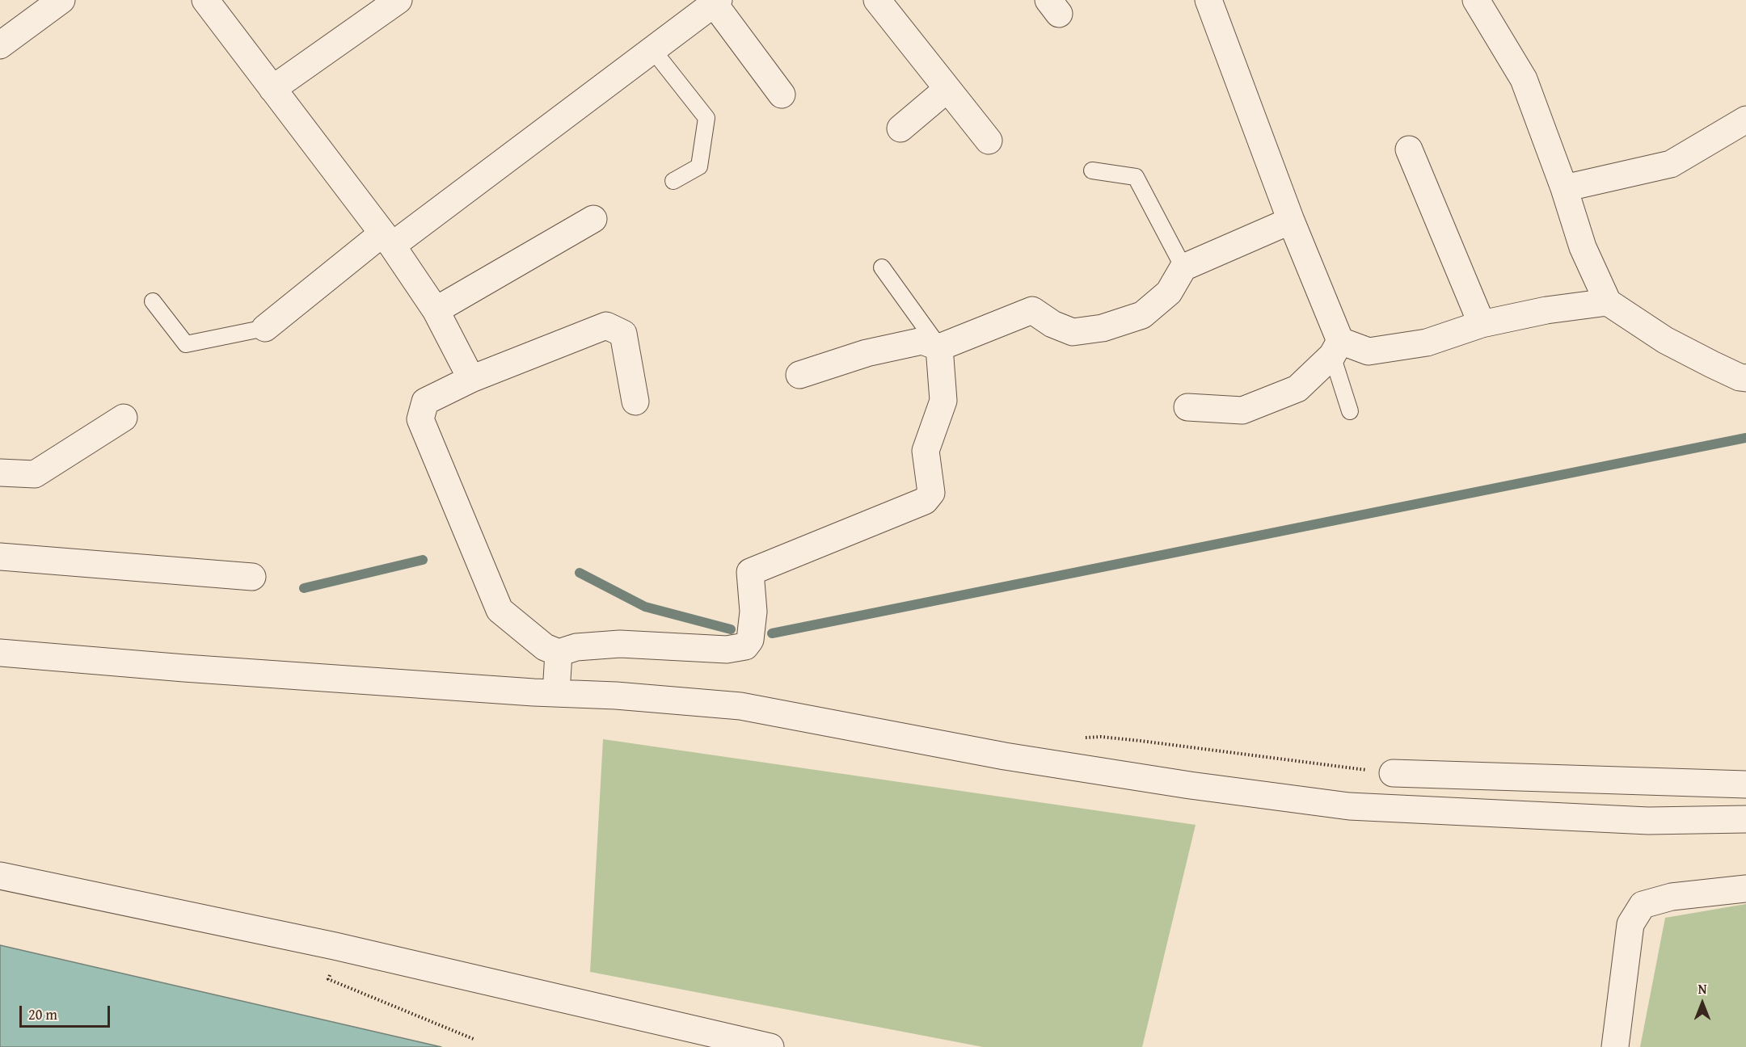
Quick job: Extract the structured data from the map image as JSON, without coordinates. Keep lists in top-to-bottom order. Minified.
{"scale_bar":"20 m","north":"top"}
